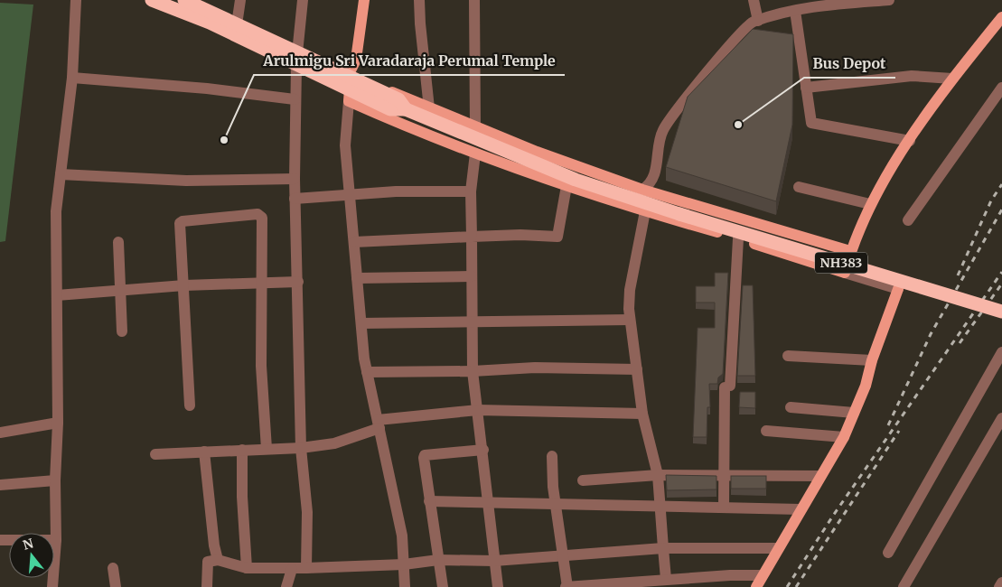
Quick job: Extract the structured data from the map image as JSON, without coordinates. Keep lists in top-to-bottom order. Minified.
{"streets":{"highway":["NH383"]},"places":["Bus Depot","Arulmigu Sri Varadaraja Perumal Temple"],"north":"top"}
